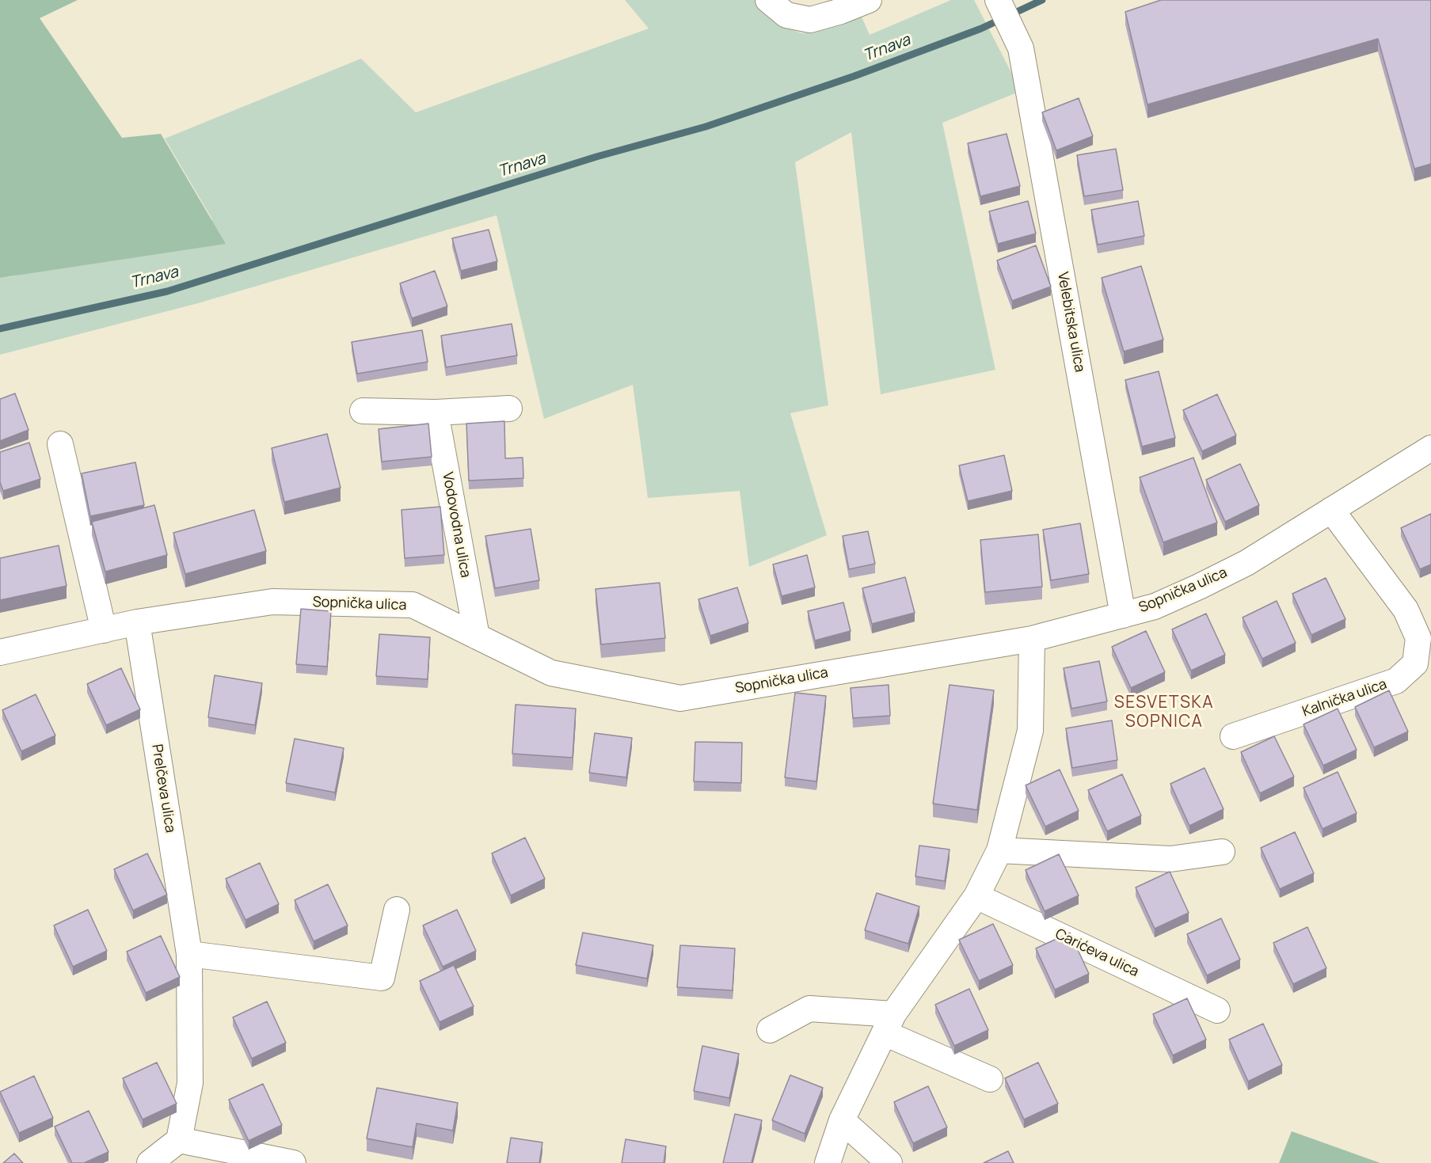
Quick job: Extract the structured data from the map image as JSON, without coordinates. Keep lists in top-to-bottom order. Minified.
{"streets":{"street":["Velebitska ulica","Vodovodna ulica","Sopnička ulica","Kalnička ulica","Prelčeva ulica","Carićeva ulica"]},"crossings":[["Velebitska ulica","Sopnička ulica"],["Vodovodna ulica","Sopnička ulica"],["Sopnička ulica","Kalnička ulica"],["Sopnička ulica","Prelčeva ulica"]],"districts":["SESVETSKA SOPNICA"],"water":["Trnava"]}
